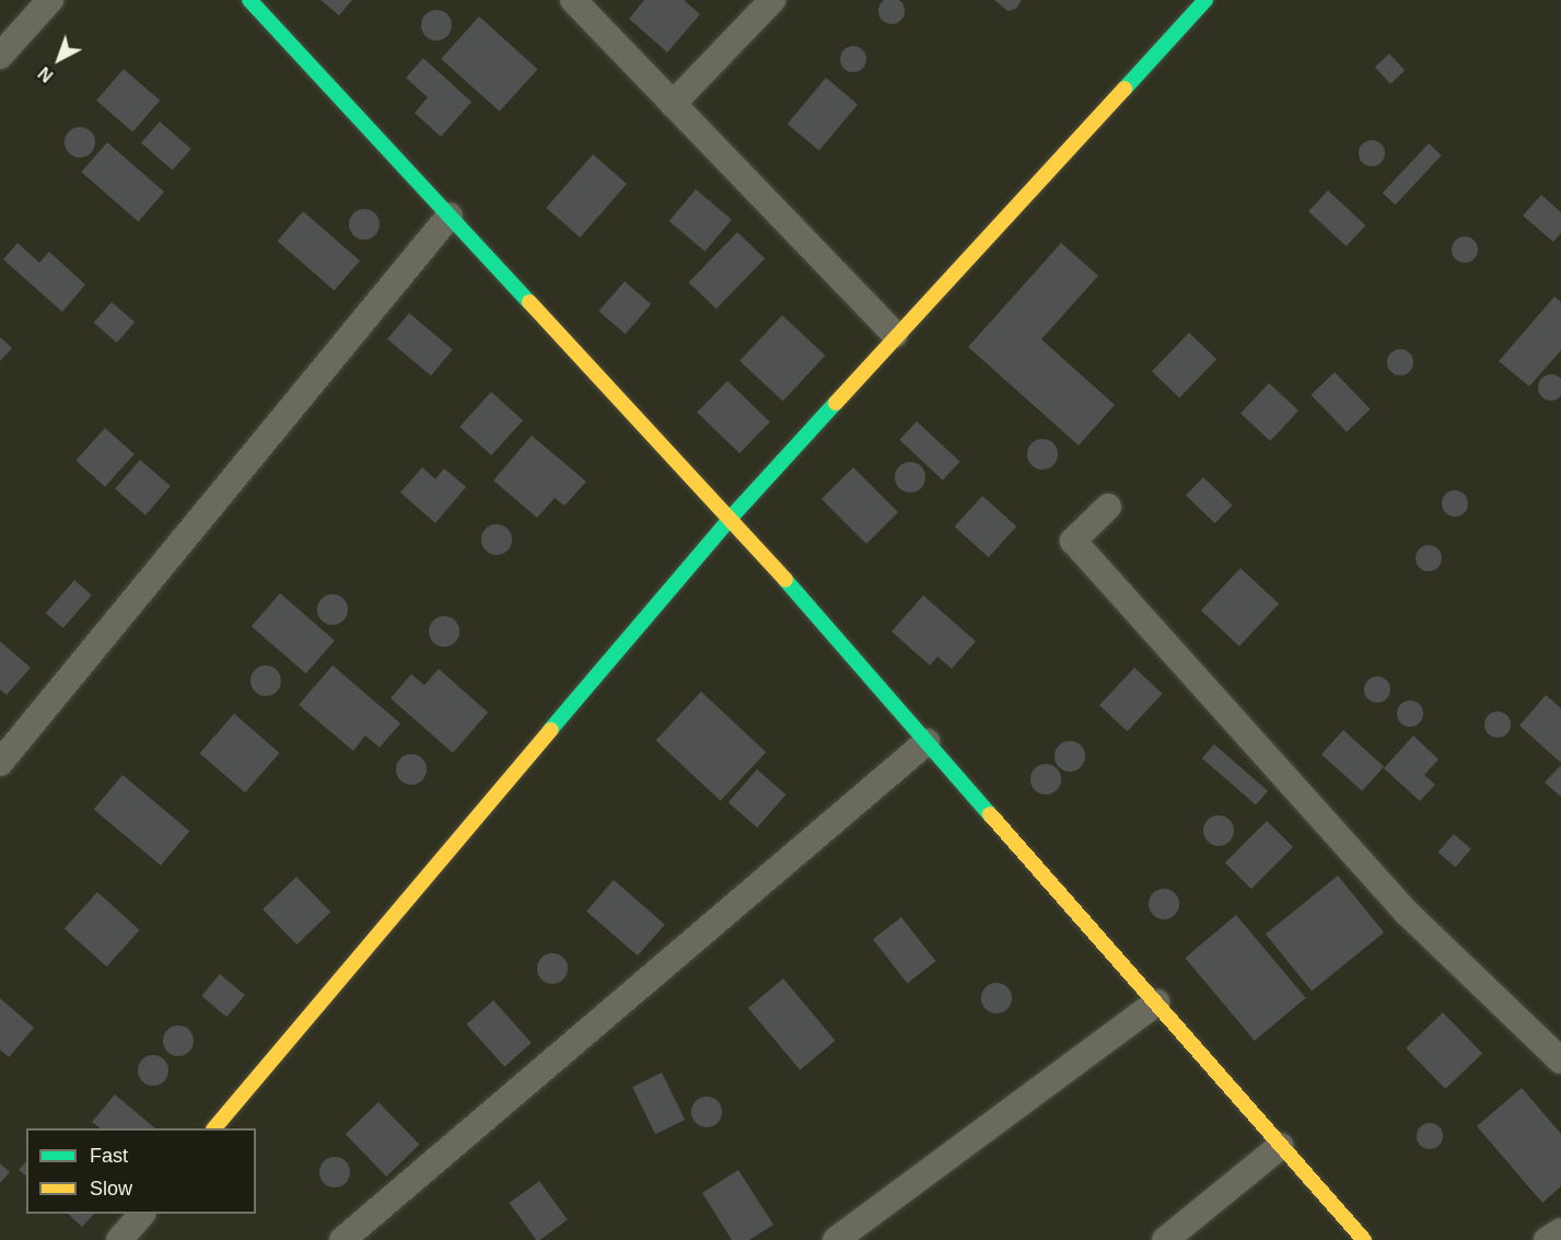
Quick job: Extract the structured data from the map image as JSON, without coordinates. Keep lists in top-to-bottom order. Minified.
{"legend":["Fast","Slow"],"north":"bottom left"}
